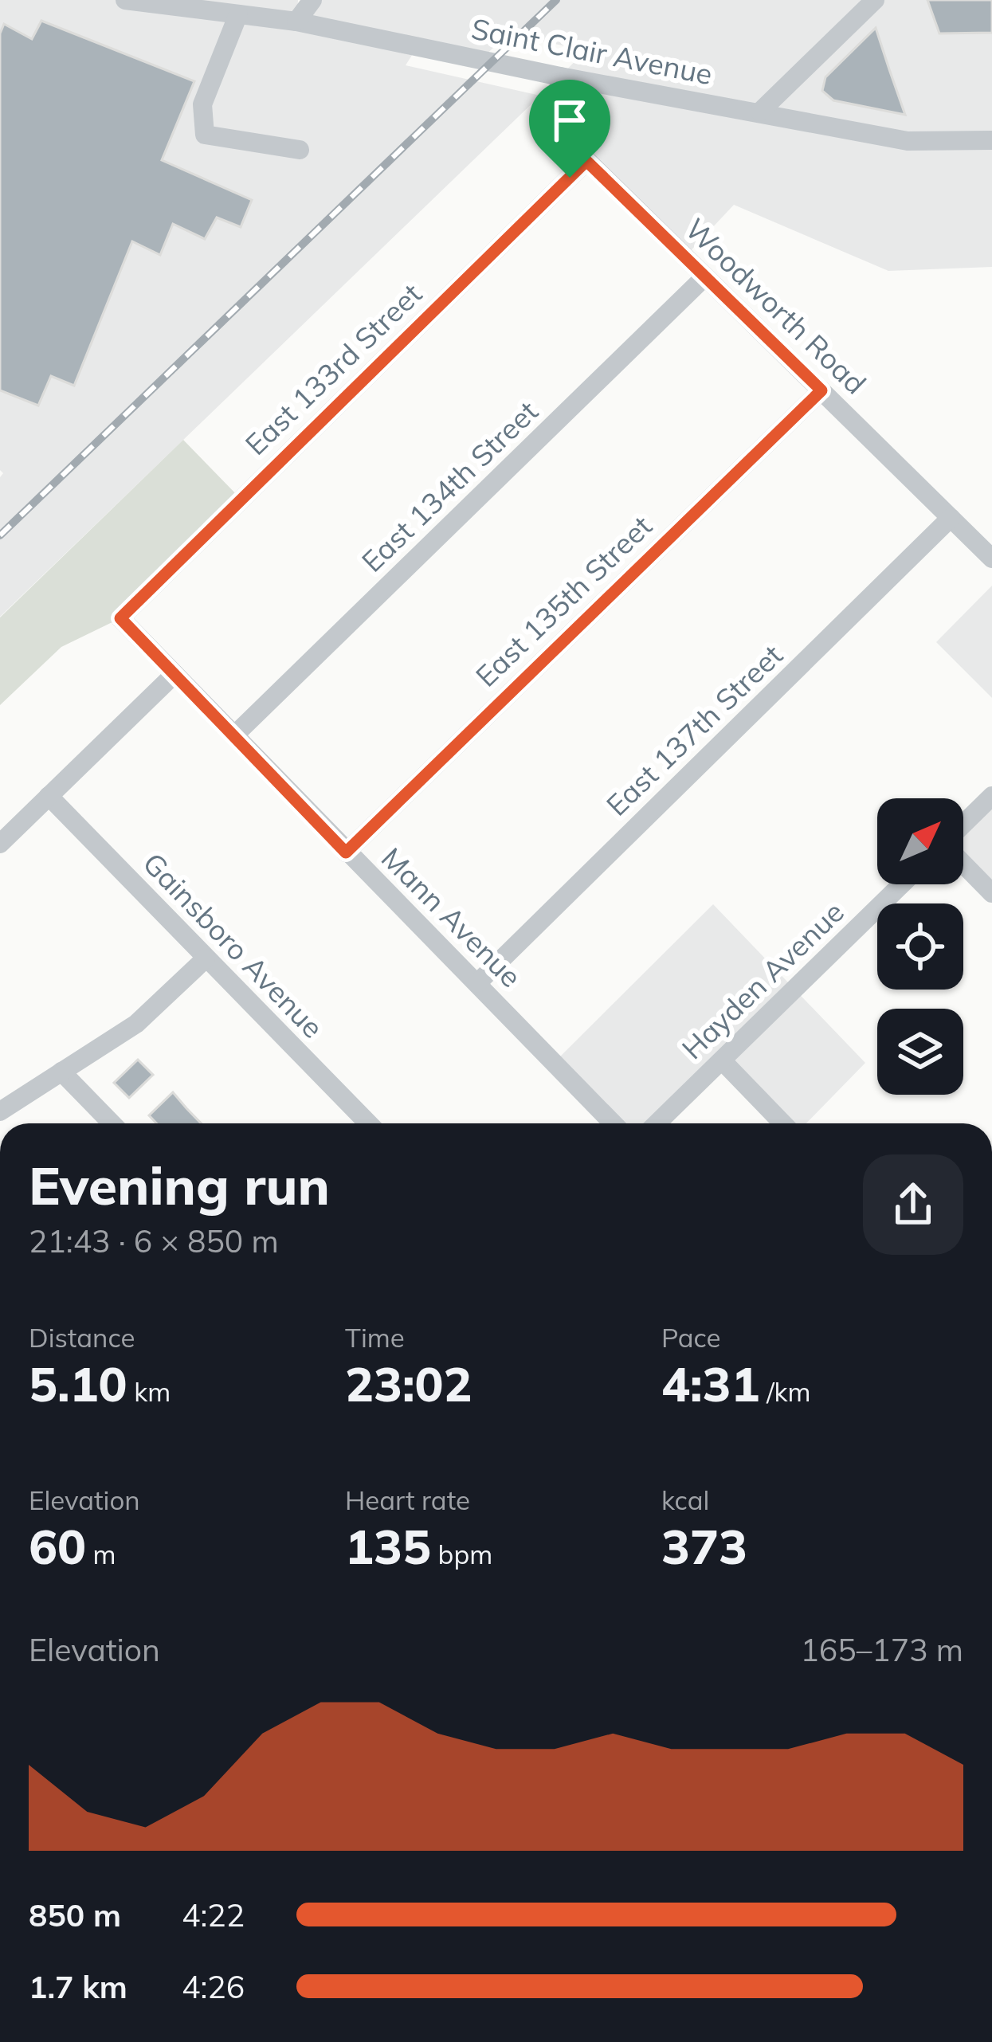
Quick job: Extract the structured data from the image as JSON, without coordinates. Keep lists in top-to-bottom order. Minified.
{"streets":{"street":["Saint Clair Avenue","Woodworth Road","East 133rd Street","East 134th Street","East 135th Street","East 137th Street","Mann Avenue","Gainsboro Avenue","Hayden Avenue"]},"crossings":[["Saint Clair Avenue","Woodworth Road"],["Woodworth Road","East 133rd Street"],["Woodworth Road","East 134th Street"],["Woodworth Road","East 135th Street"],["Woodworth Road","East 137th Street"],["East 133rd Street","Mann Avenue"],["East 134th Street","Mann Avenue"],["East 135th Street","Mann Avenue"],["East 137th Street","Mann Avenue"]],"north":"top right","page":{"heading":["Evening run","21:43 · 6 × 850 m"],"stats":[["Distance","5.10 km"],["Time","23:02"],["Pace","4:31 /km"],["Elevation","60 m"],["Heart rate","135 bpm"],["kcal","373"]],"chart":["Elevation","165–173 m"],"list":[{"name":"850 m","note":"4:22"},{"name":"1.7 km","note":"4:26"}]}}
